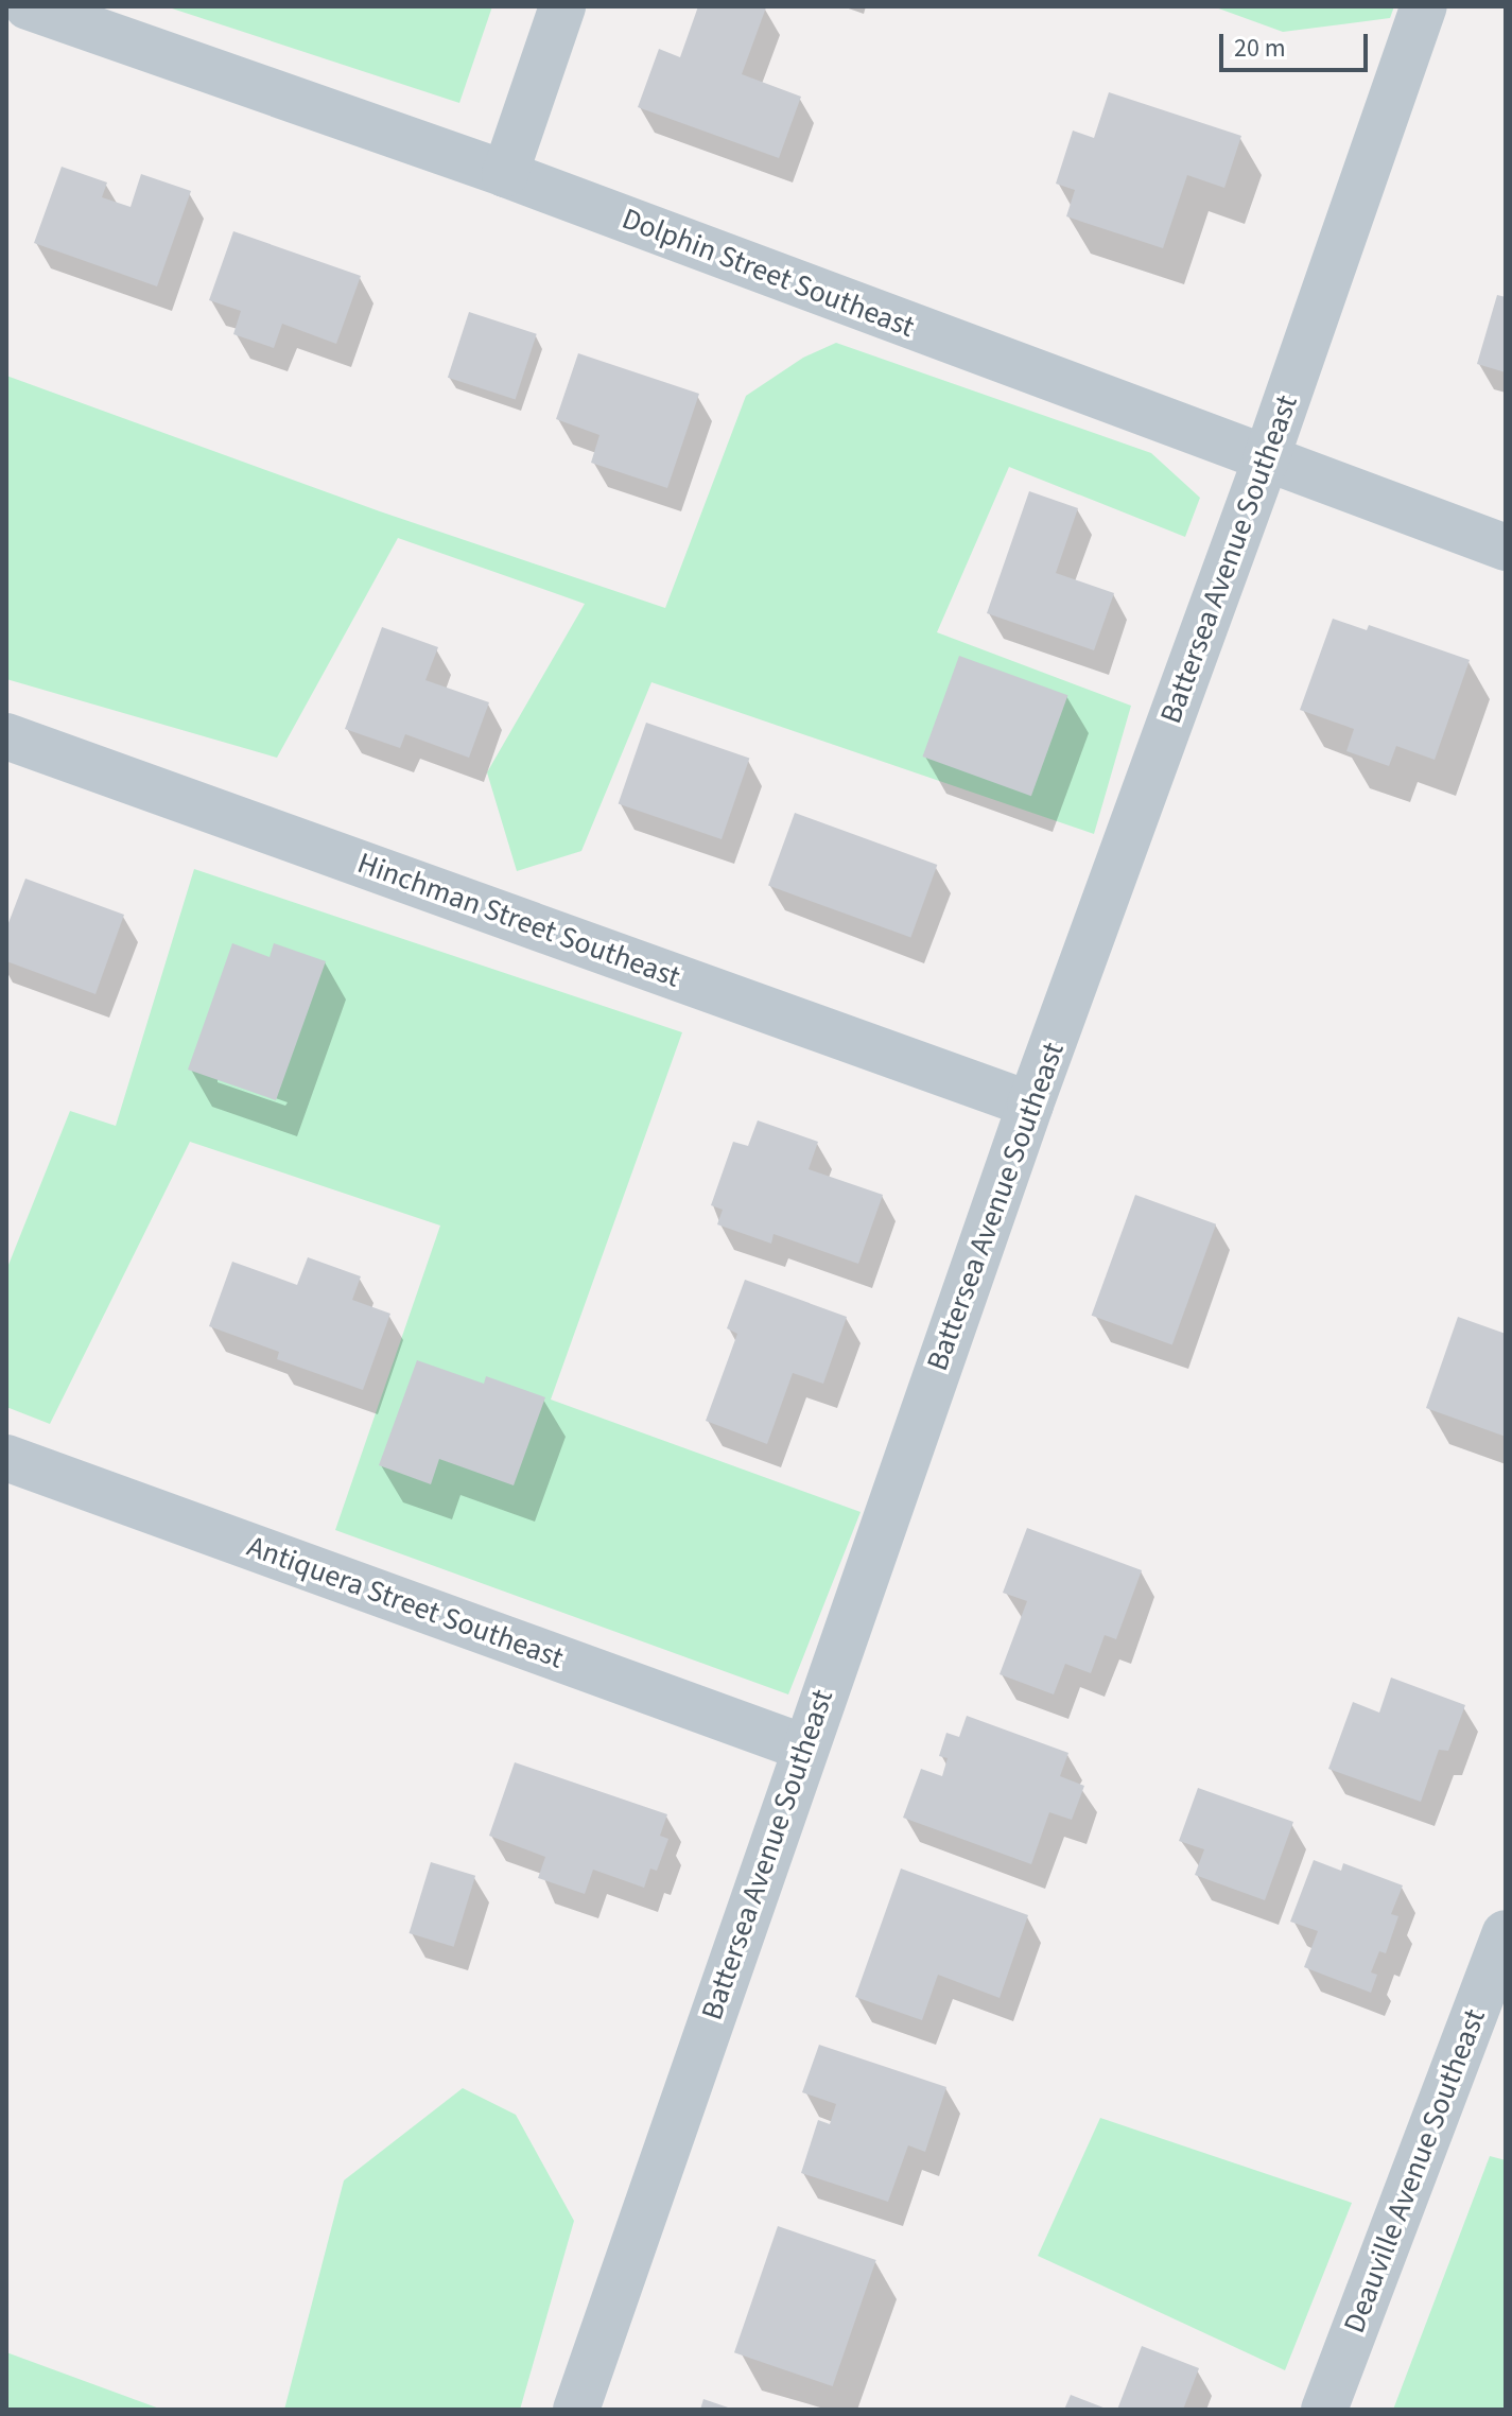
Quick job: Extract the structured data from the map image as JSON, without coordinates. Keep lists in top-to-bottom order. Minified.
{"streets":{"street":["Dolphin Street Southeast","Battersea Avenue Southeast","Hinchman Street Southeast","Antiquera Street Southeast","Deauville Avenue Southeast"]},"crossings":[["Dolphin Street Southeast","Battersea Avenue Southeast"],["Battersea Avenue Southeast","Hinchman Street Southeast"],["Battersea Avenue Southeast","Antiquera Street Southeast"]],"scale_bar":"20 m"}
